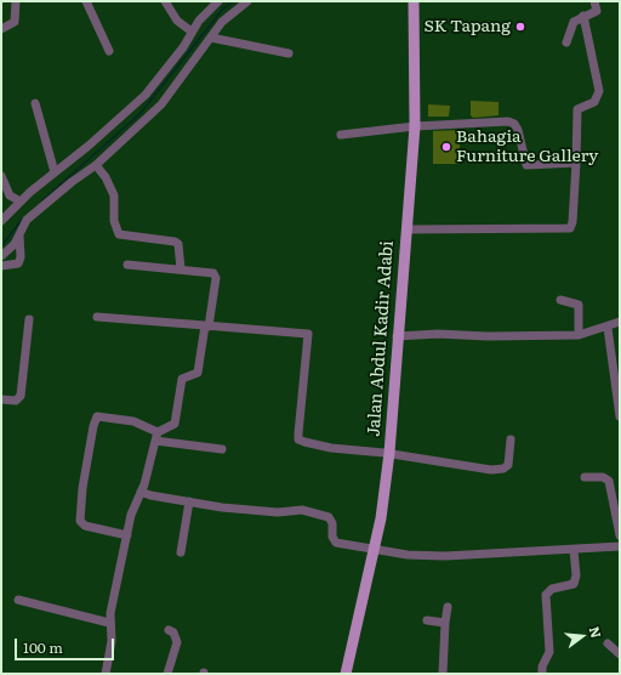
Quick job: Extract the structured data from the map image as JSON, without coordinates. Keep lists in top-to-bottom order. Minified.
{"streets":{"main road":["Jalan Abdul Kadir Adabi"]},"places":["SK Tapang","Bahagia Furniture Gallery"],"scale_bar":"100 m","north":"right"}
